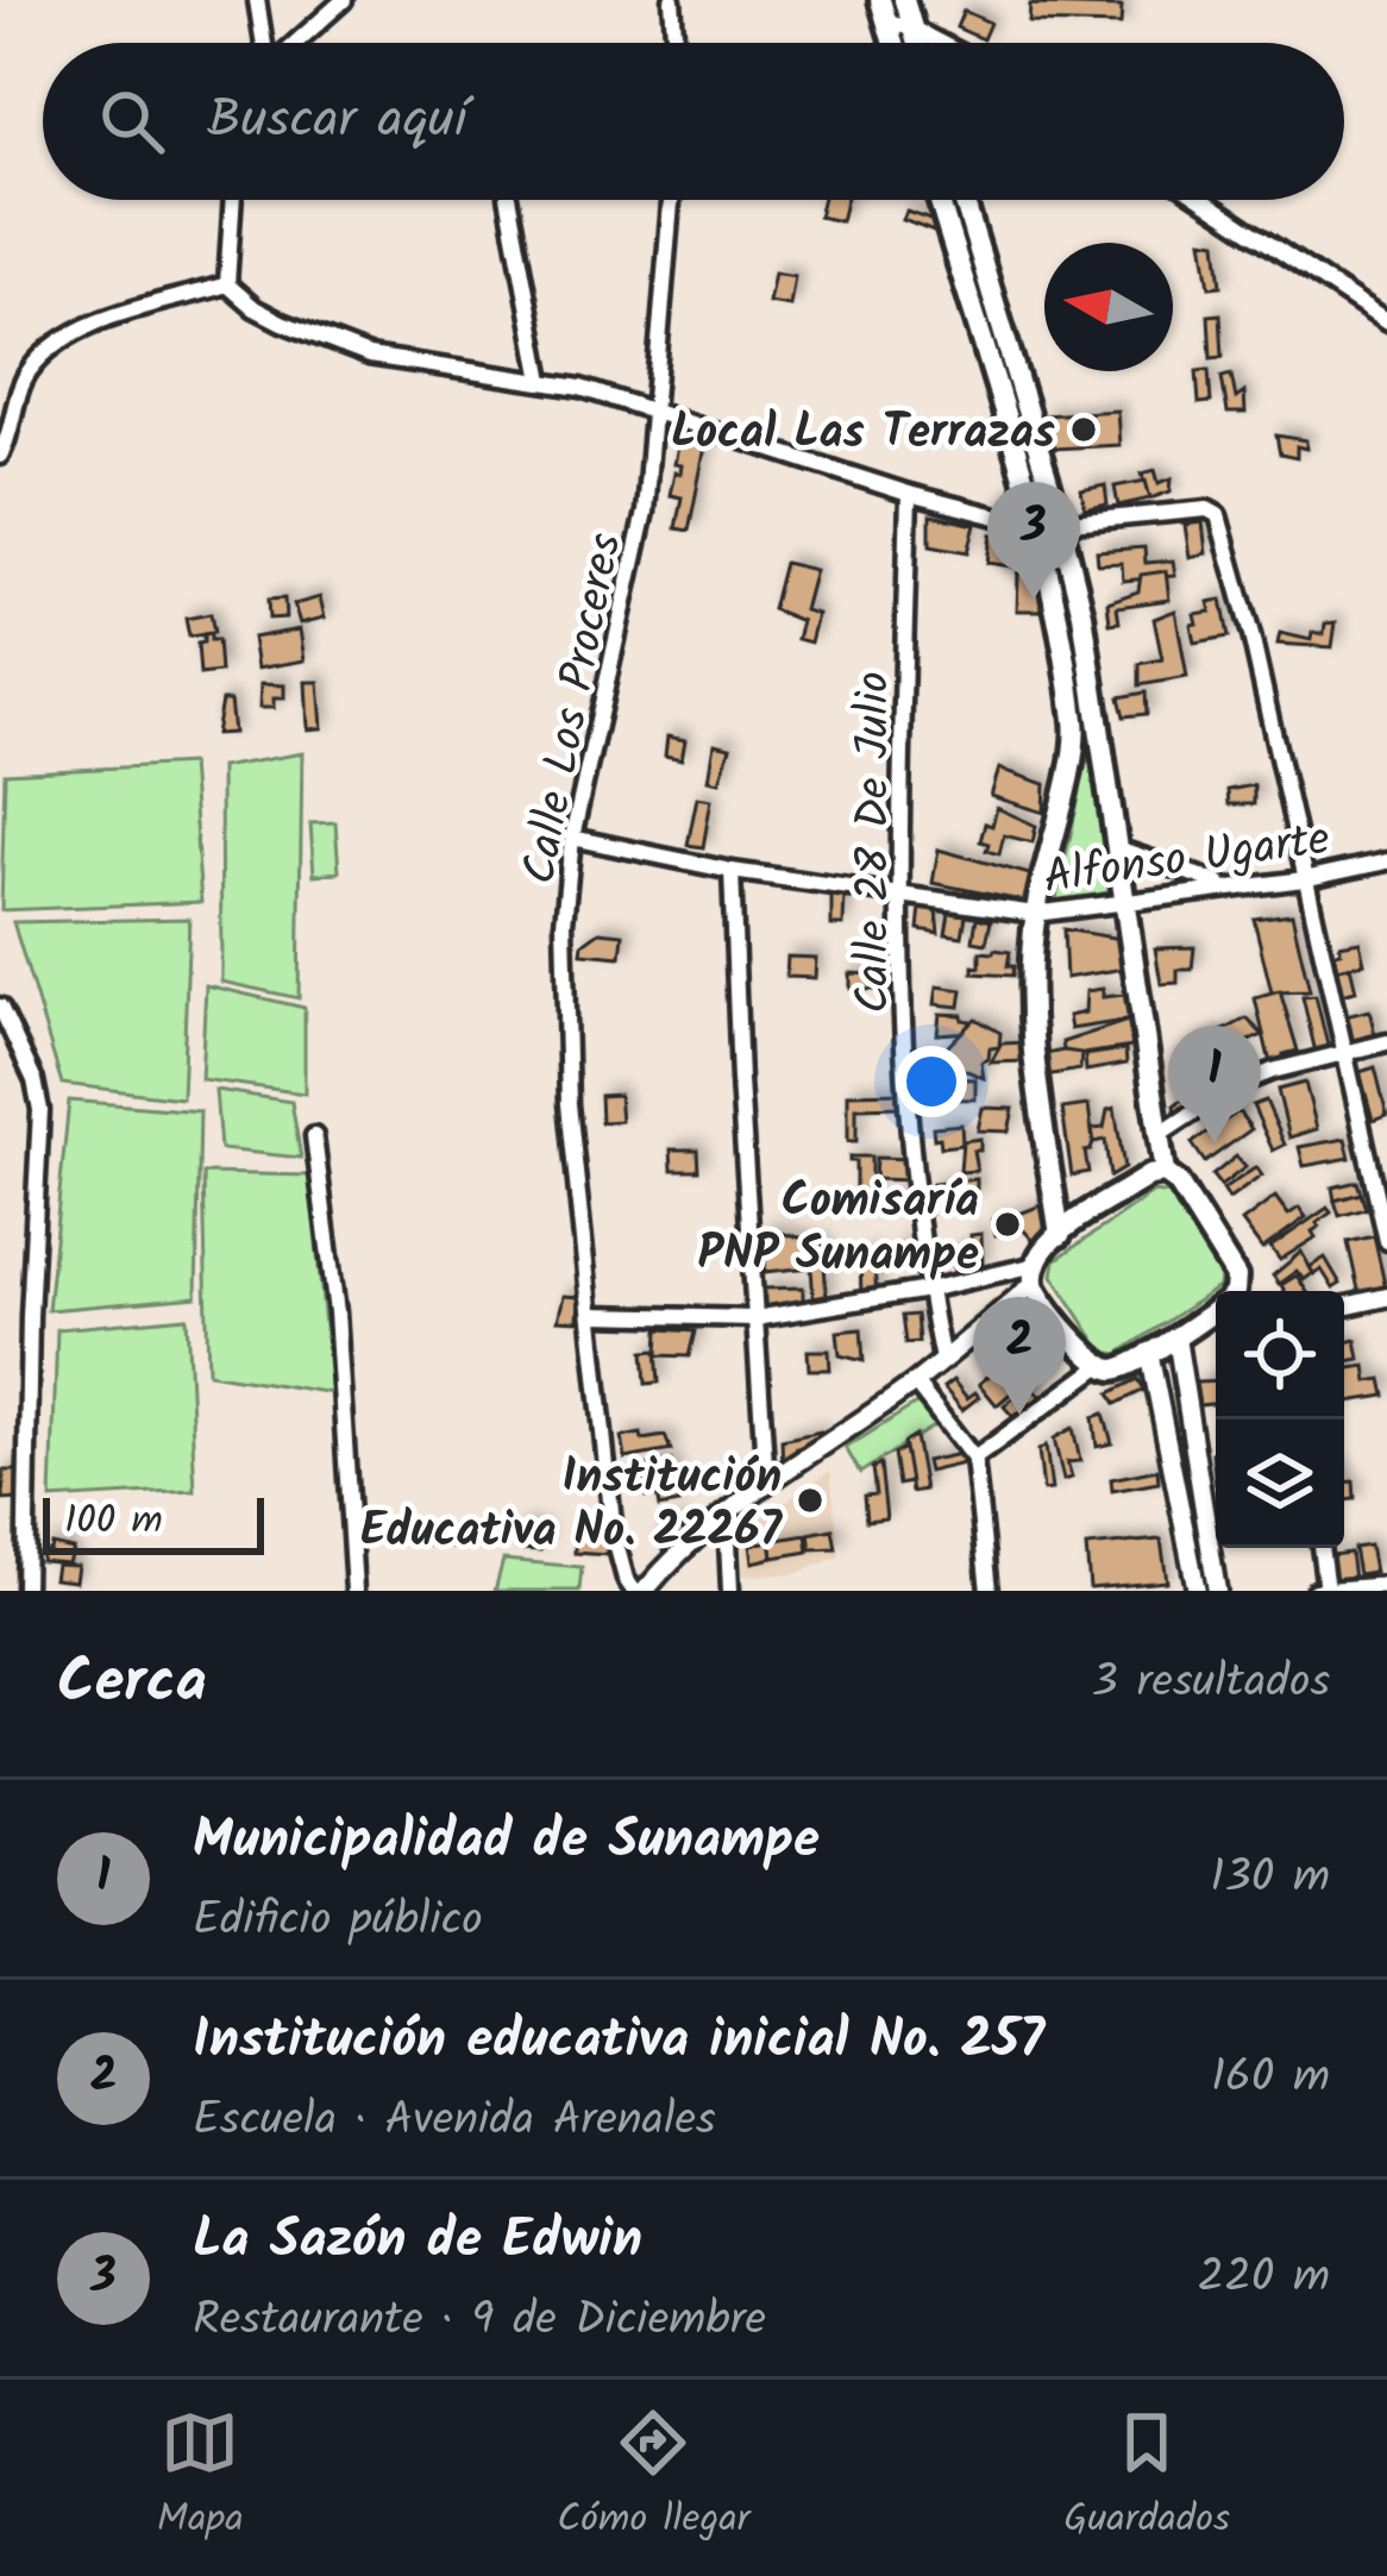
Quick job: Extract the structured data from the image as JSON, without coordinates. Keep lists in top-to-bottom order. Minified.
{"streets":{"street":["Calle Los Proceres","Calle 28 De Julio","Alfonso Ugarte"]},"crossings":[["Calle Los Proceres","Alfonso Ugarte"],["Calle 28 De Julio","Alfonso Ugarte"]],"places":["Local Las Terrazas","Comisaría PNP Sunampe","Institución Educativa No. 22267"],"scale_bar":"100 m","north":"left","page":{"search":"Buscar aquí","pins":["3","1","2"],"scale":"100 m","heading":["Cerca","3 resultados"],"list":[{"mark":"1","name":"Municipalidad de Sunampe","note":"Edificio público","value":"130 m"},{"mark":"2","name":"Institución educativa inicial No. 257","note":"Escuela · Avenida Arenales","value":"160 m"},{"mark":"3","name":"La Sazón de Edwin","note":"Restaurante · 9 de Diciembre","value":"220 m"}],"nav":["Mapa","Cómo llegar","Guardados"]}}
